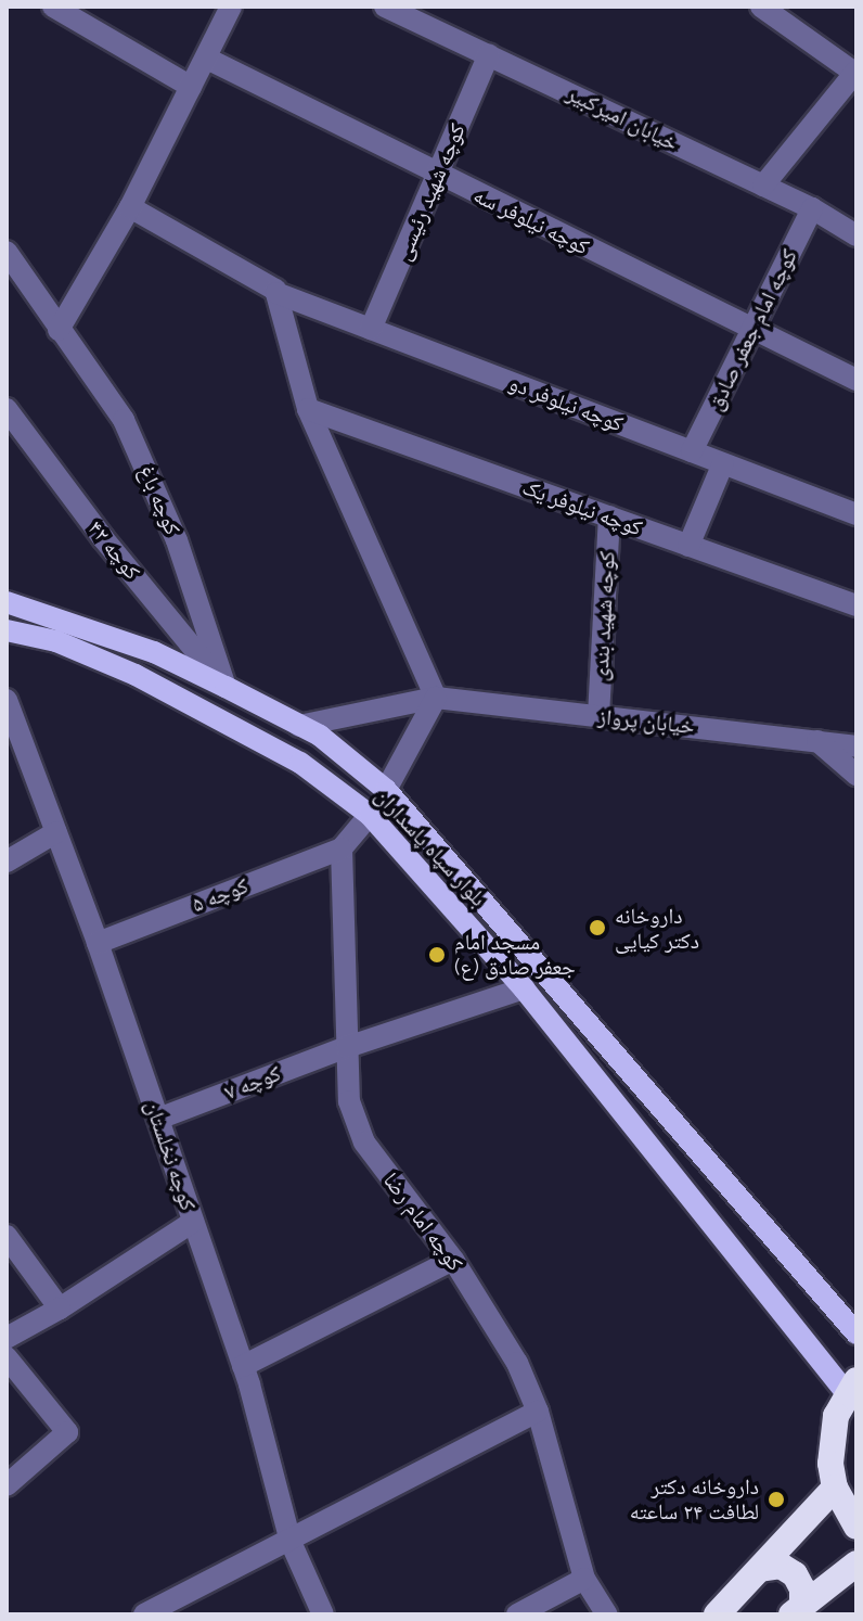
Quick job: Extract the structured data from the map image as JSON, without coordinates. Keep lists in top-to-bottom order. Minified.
{"streets":{"main road":["بلوار سپاه پاسداران"],"street":["خیابان امیرکبیر","کوچه شهید رئیسی","کوچه نیلوفر سه","کوچه امام جعفر صادق","کوچه نیلوفر دو","کوچه باغ","کوچه نیلوفر یک","کوچه ۴۲","کوچه شهید بندی","خیابان پرواز","کوچه ۵","کوچه ۷","کوچه نخلستان","کوچه امام رضا"]},"crossings":[["خیابان امیرکبیر","کوچه شهید رئیسی"],["خیابان امیرکبیر","کوچه امام جعفر صادق"],["کوچه شهید رئیسی","کوچه نیلوفر سه"],["کوچه شهید رئیسی","کوچه نیلوفر دو"],["کوچه نیلوفر سه","کوچه امام جعفر صادق"],["کوچه امام جعفر صادق","کوچه نیلوفر دو"],["کوچه باغ","کوچه ۴۲"],["کوچه باغ","بلوار سپاه پاسداران"],["کوچه نیلوفر یک","کوچه شهید بندی"],["کوچه ۴۲","بلوار سپاه پاسداران"],["کوچه شهید بندی","خیابان پرواز"],["خیابان پرواز","بلوار سپاه پاسداران"],["بلوار سپاه پاسداران","کوچه ۷"],["کوچه ۵","کوچه نخلستان"],["کوچه ۵","کوچه امام رضا"],["کوچه ۷","کوچه نخلستان"],["کوچه ۷","کوچه امام رضا"]],"places":["داروخانه دکتر کیایی","مسجد امام جعفر صادق (ع)","داروخانه دکتر لطافت ۲۴ ساعته"]}
